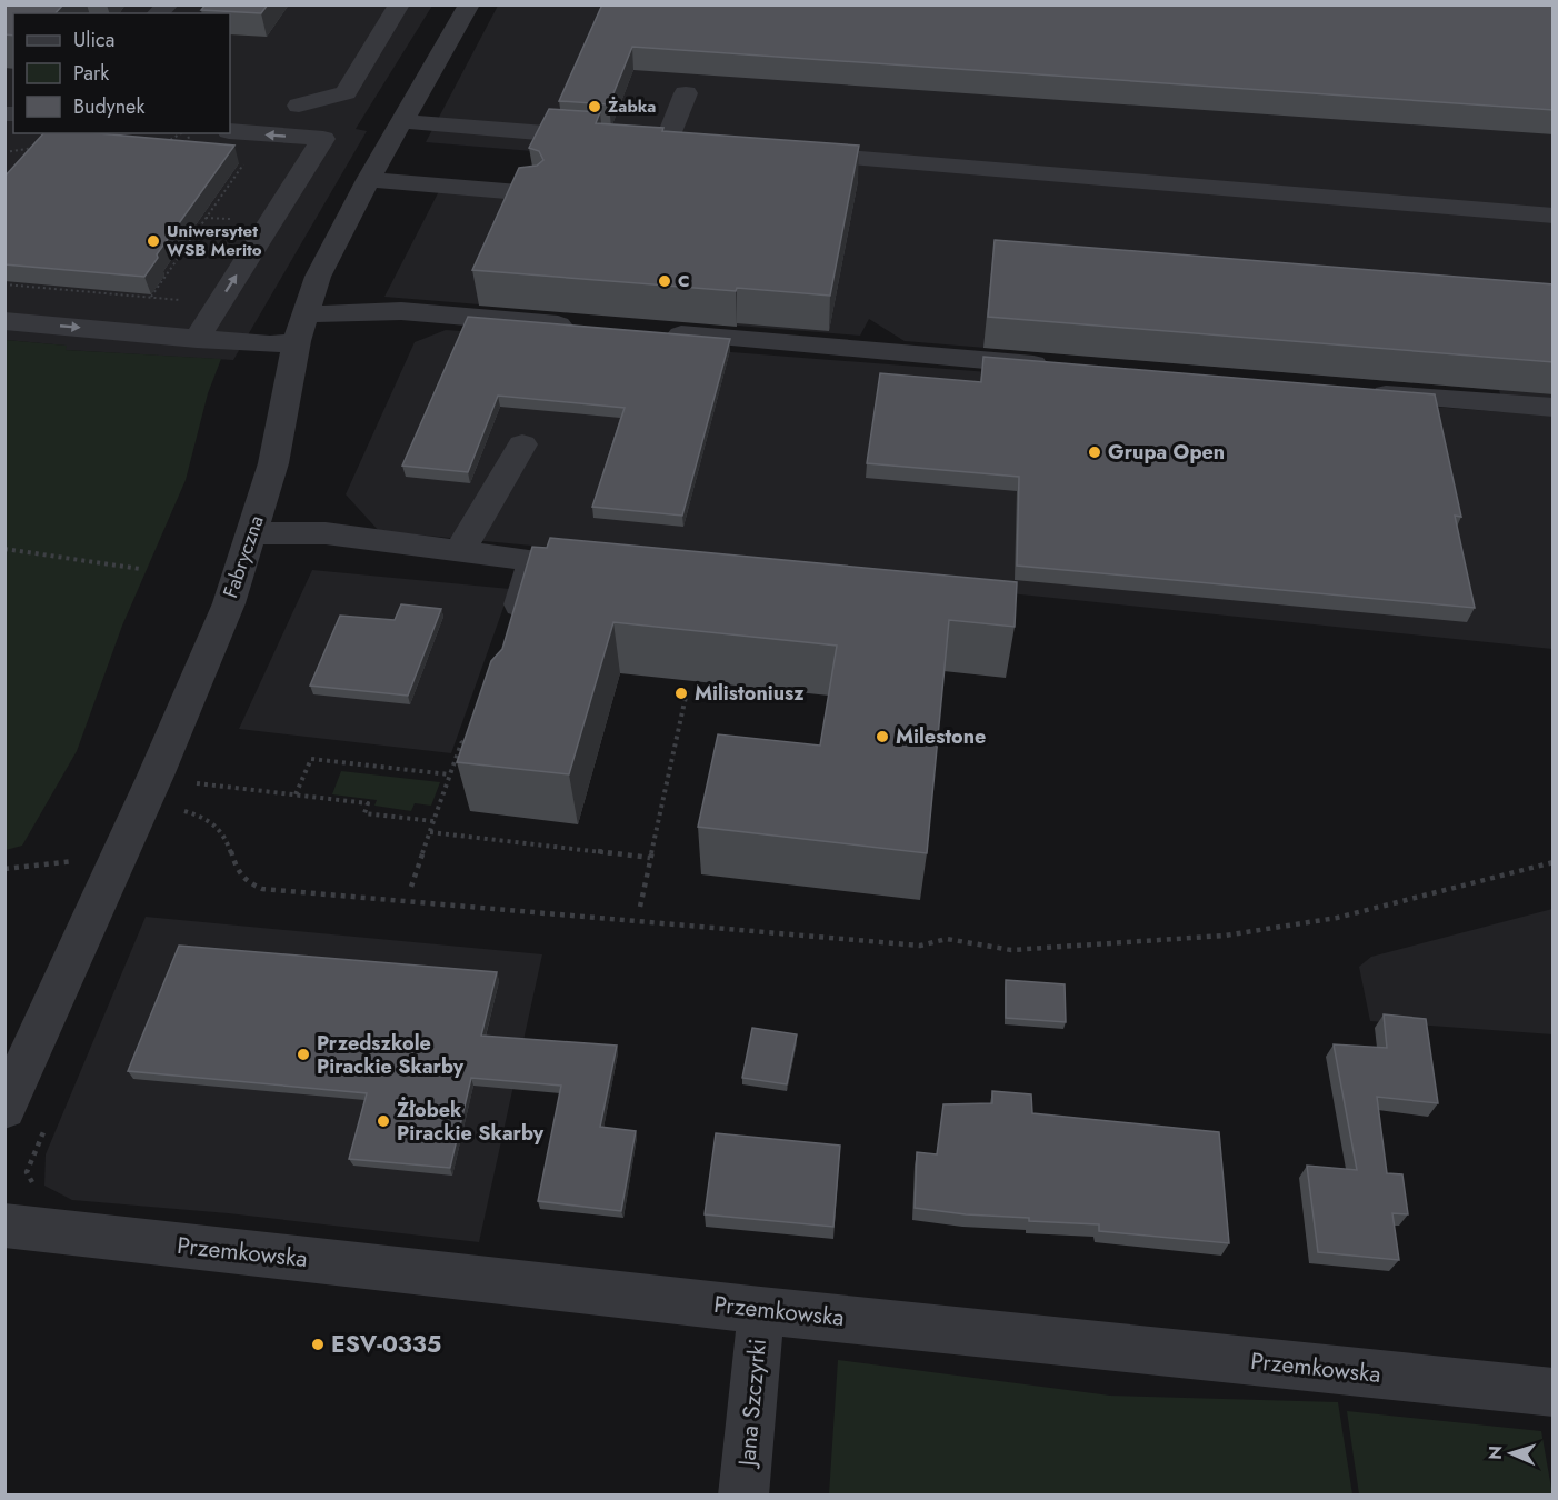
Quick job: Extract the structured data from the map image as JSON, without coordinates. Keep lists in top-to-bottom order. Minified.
{"streets":{"street":["Fabryczna","Przemkowska","Jana Szczyrki"]},"crossings":[["Przemkowska","Jana Szczyrki"]],"places":["Żabka","Uniwersytet WSB Merito","C","Grupa Open","Milistoniusz","Milestone","Przedszkole Pirackie Skarby","Żłobek Pirackie Skarby","ESV-0335"],"legend":["Ulica","Park","Budynek"],"north":"left"}
